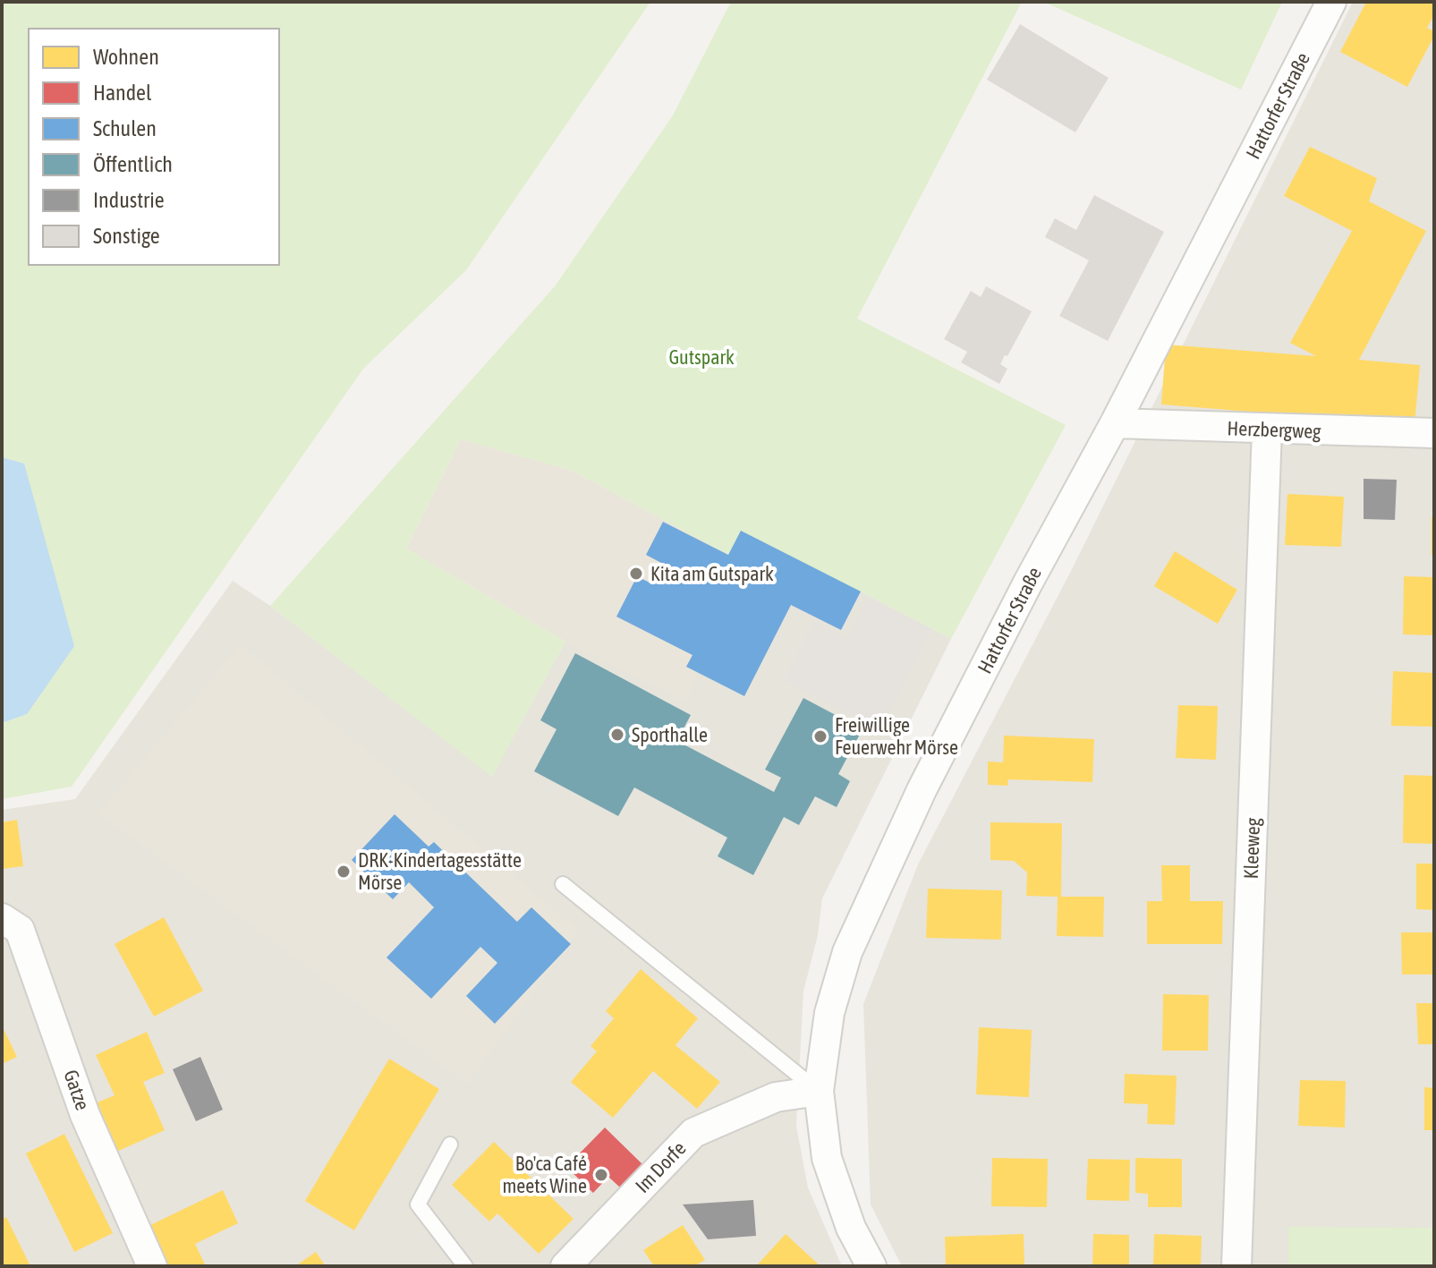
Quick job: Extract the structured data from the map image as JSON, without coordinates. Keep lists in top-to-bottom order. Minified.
{"streets":{"street":["Hattorfer Straße","Herzbergweg","Kleeweg","Gatze","Im Dorfe"]},"crossings":[["Hattorfer Straße","Herzbergweg"],["Hattorfer Straße","Im Dorfe"],["Herzbergweg","Kleeweg"]],"parks":["Gutspark"],"places":["Kita am Gutspark","Sporthalle","Freiwillige Feuerwehr Mörse","DRK-Kindertagesstätte Mörse","Bo'ca Café meets Wine"],"legend":["Wohnen","Handel","Schulen","Öffentlich","Industrie","Sonstige"]}
